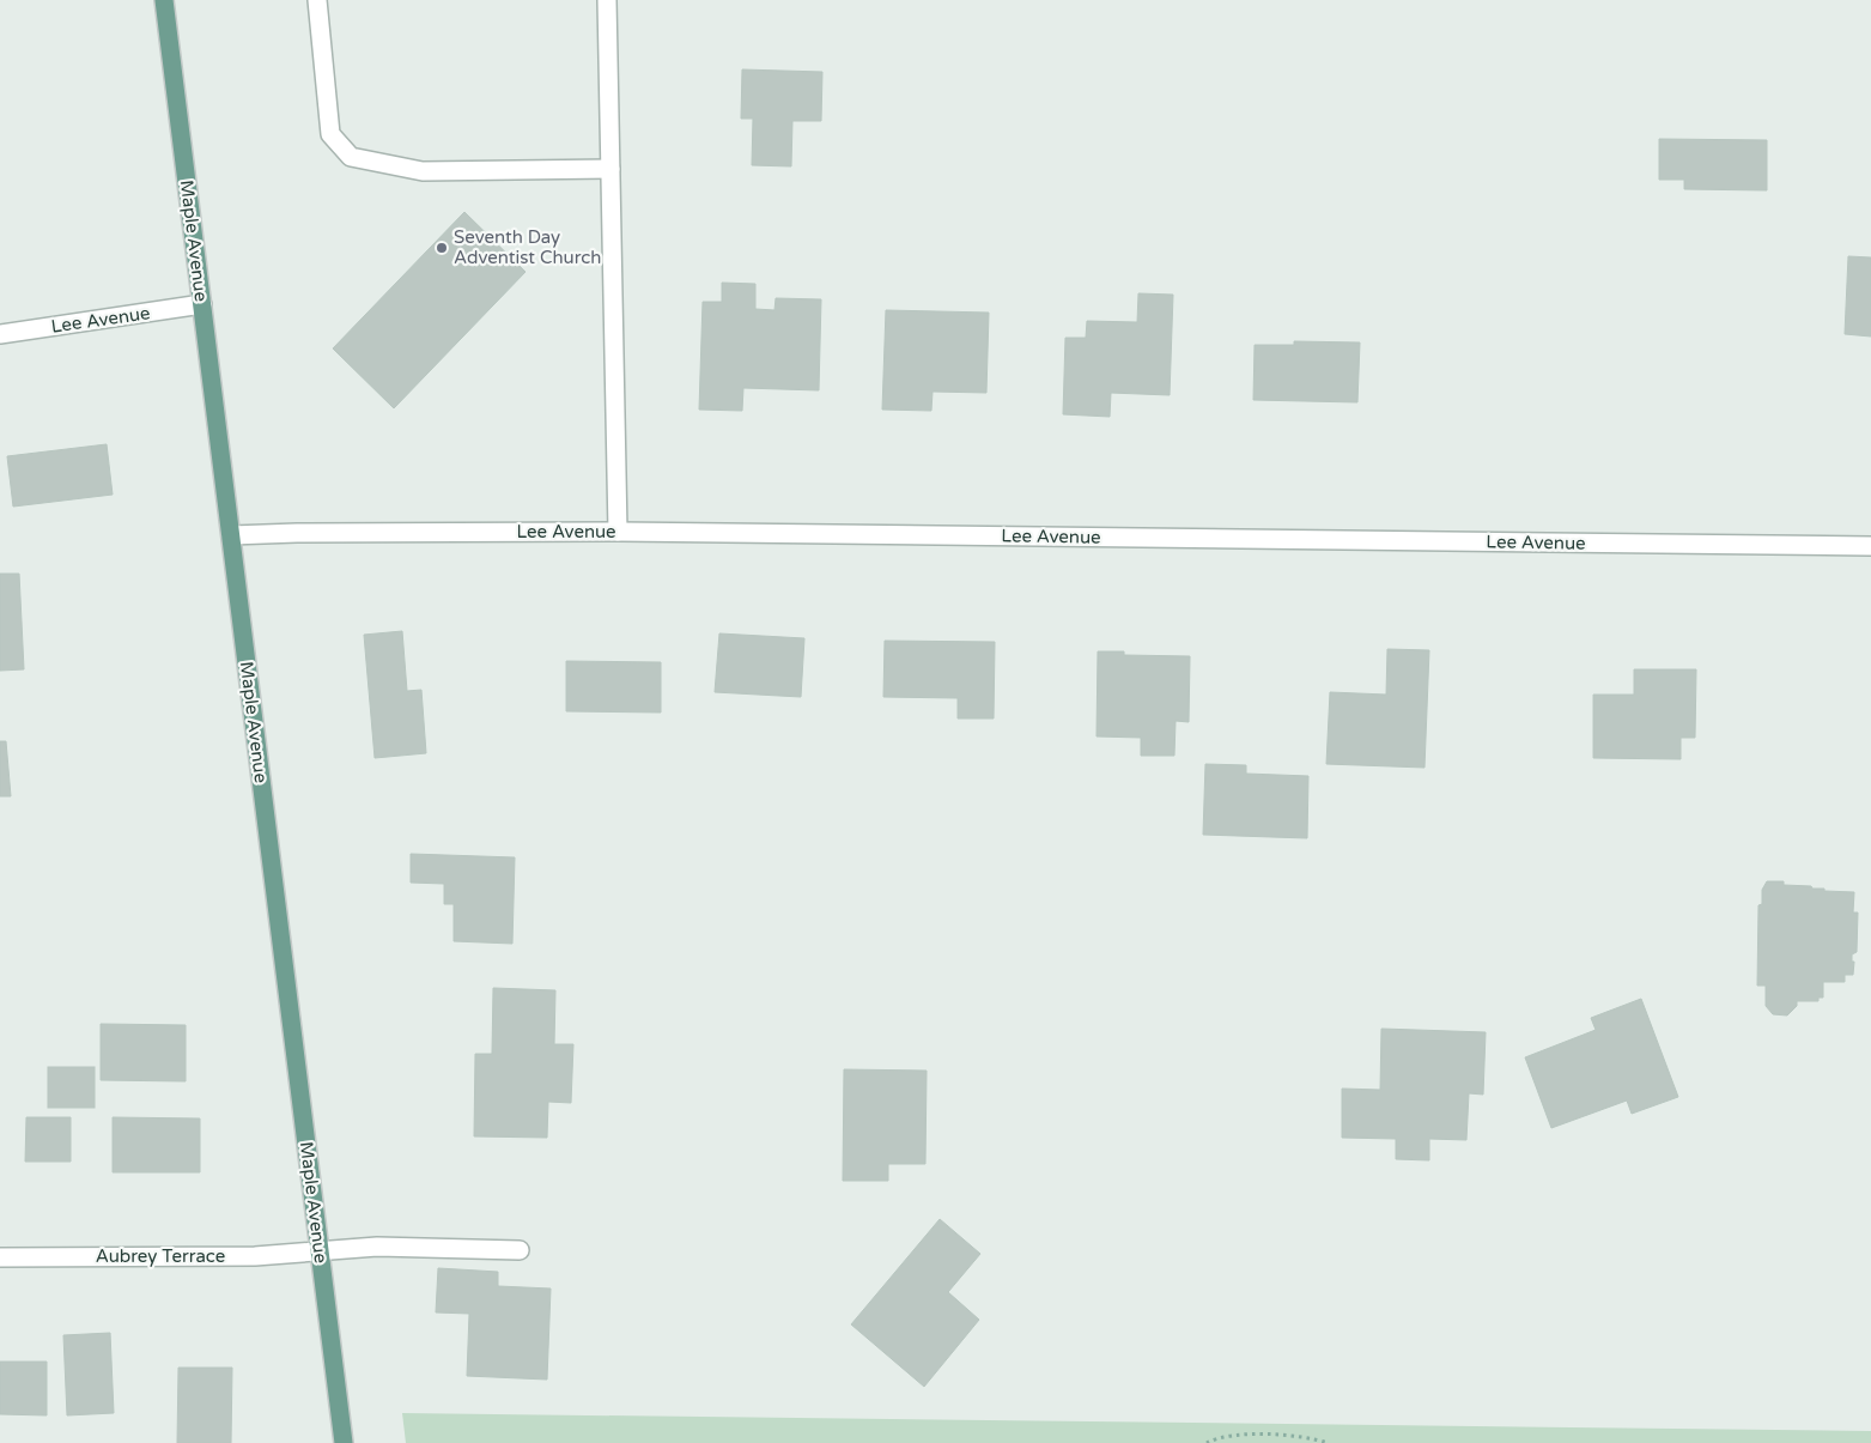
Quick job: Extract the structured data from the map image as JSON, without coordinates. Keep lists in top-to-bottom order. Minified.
{"streets":{"main road":["Maple Avenue"],"street":["Lee Avenue","Aubrey Terrace"]},"crossings":[["Maple Avenue","Lee Avenue"],["Maple Avenue","Aubrey Terrace"]],"places":["Seventh Day Adventist Church"]}
